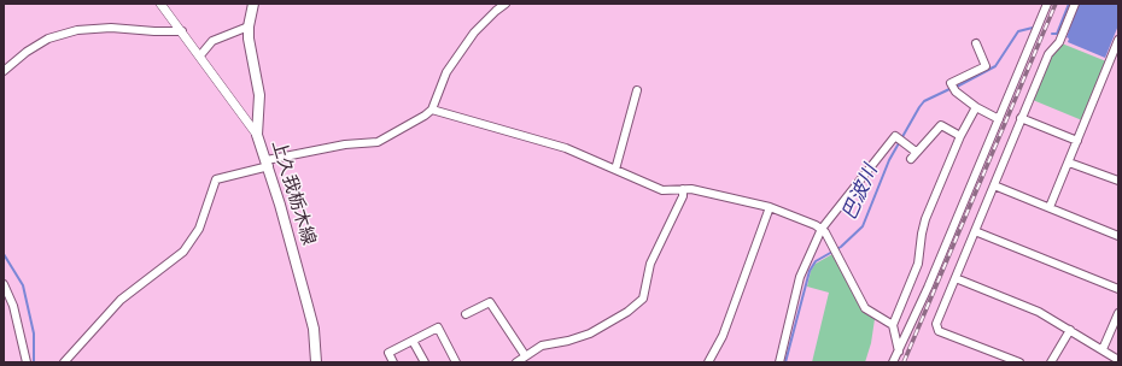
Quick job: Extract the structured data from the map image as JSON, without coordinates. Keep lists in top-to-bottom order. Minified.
{"streets":{"main road":["上久我栃木線"]},"water":["巴波川"]}
